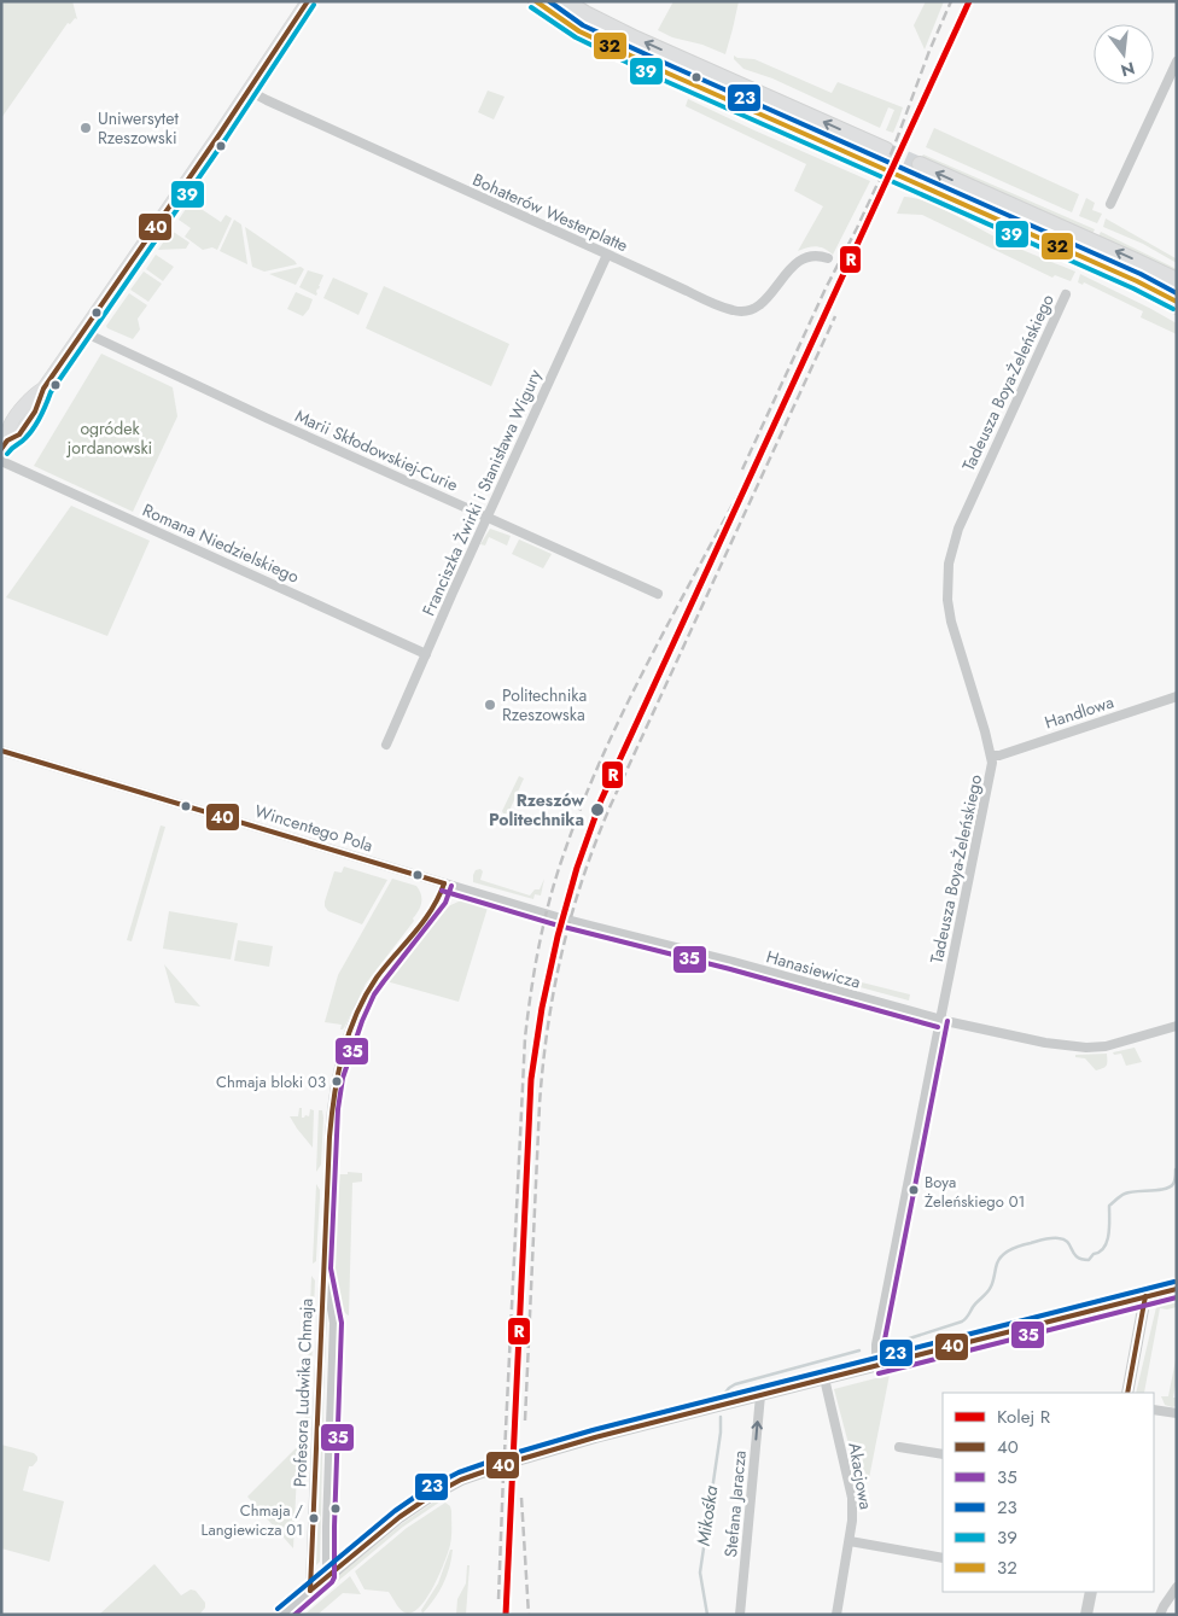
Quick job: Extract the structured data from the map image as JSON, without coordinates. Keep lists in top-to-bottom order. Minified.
{"streets":{"street":["Bohaterów Westerplatte","Tadeusza Boya-Żeleńskiego","Marii Skłodowskiej-Curie","Franciszka Żwirki i Stanisława Wigury","Romana Niedzielskiego","Handlowa","Wincentego Pola","Hanasiewicza","Profesora Ludwika Chmaja","Akacjowa","Stefana Jaracza"]},"crossings":[["Bohaterów Westerplatte","Franciszka Żwirki i Stanisława Wigury"],["Tadeusza Boya-Żeleńskiego","Handlowa"],["Tadeusza Boya-Żeleńskiego","Hanasiewicza"],["Marii Skłodowskiej-Curie","Franciszka Żwirki i Stanisława Wigury"],["Franciszka Żwirki i Stanisława Wigury","Romana Niedzielskiego"],["Wincentego Pola","Hanasiewicza"],["Wincentego Pola","Profesora Ludwika Chmaja"],["Hanasiewicza","Profesora Ludwika Chmaja"]],"one_way":["Stefana Jaracza"],"water":["Mikośka"],"parks":["ogródek jordanowski"],"places":["Uniwersytet Rzeszowski","Politechnika Rzeszowska","Rzeszów Politechnika","Chmaja bloki 03","Boya Żeleńskiego 01","Chmaja / Langiewicza 01"],"lines":["rail line R","transit line 40","transit line 23","transit line 32","transit line 39","transit line 35"],"legend":["Kolej R","40","35","23","39","32"],"north":"bottom"}
